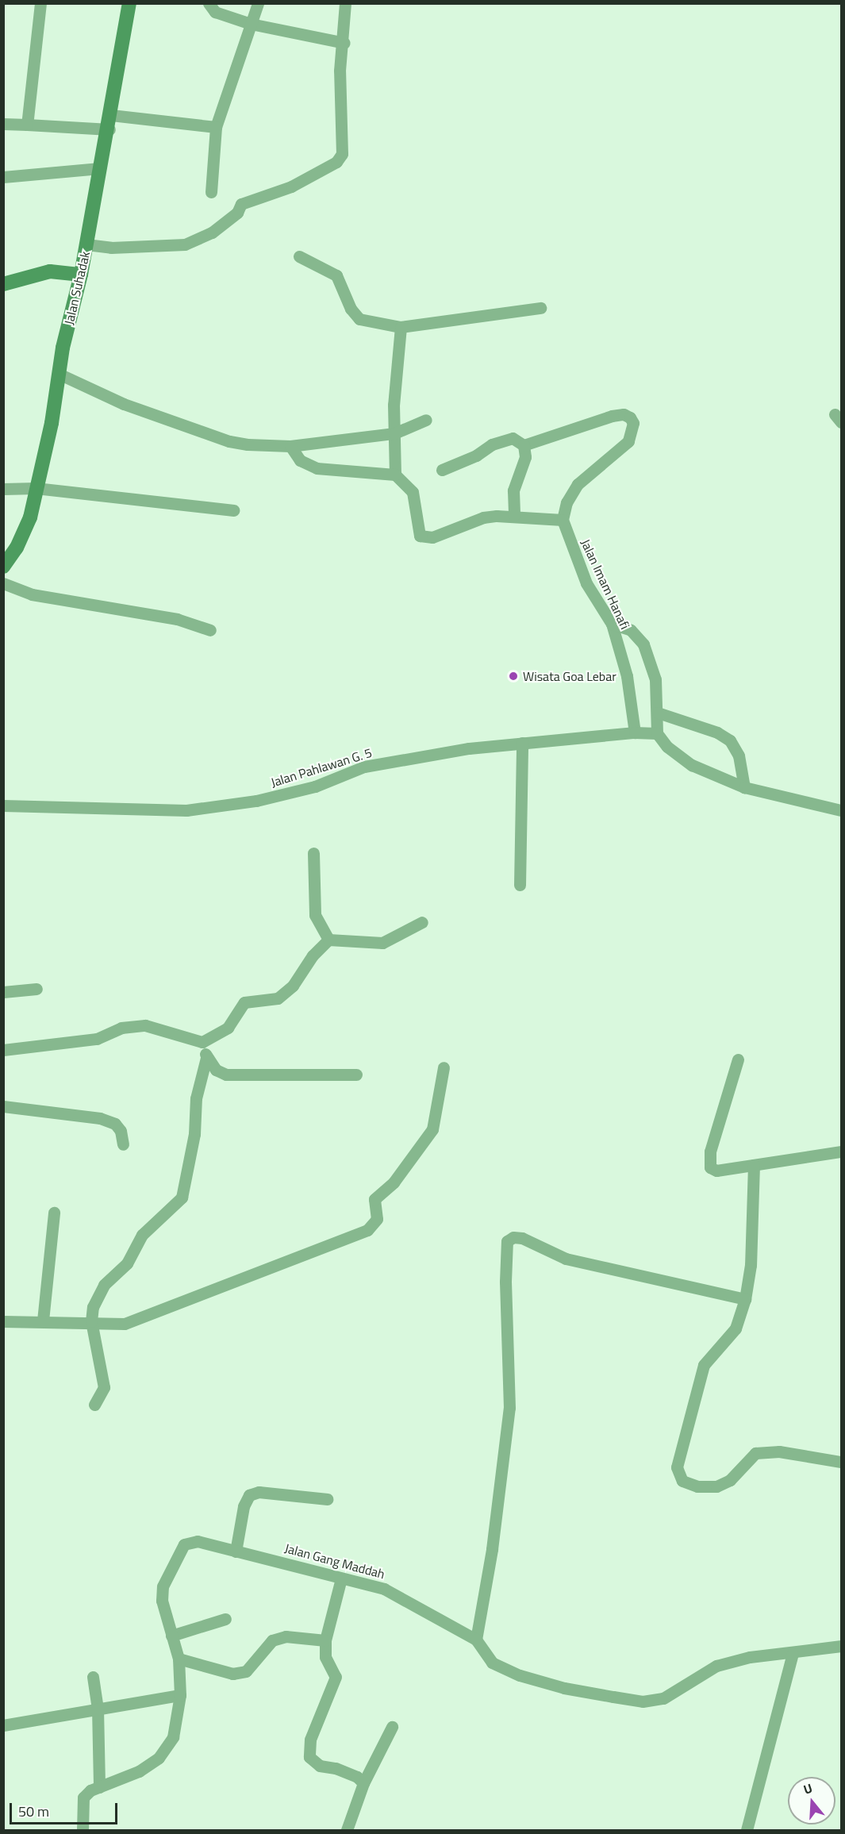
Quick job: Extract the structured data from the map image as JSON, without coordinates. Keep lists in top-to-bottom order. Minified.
{"streets":{"street":["Jalan Suhadak","Jalan Imam Hanafi","Jalan Pahlawan G. 5","Jalan Gang Maddah"]},"crossings":[["Jalan Imam Hanafi","Jalan Pahlawan G. 5"]],"places":["Wisata Goa Lebar"],"scale_bar":"50 m","north":"top"}
